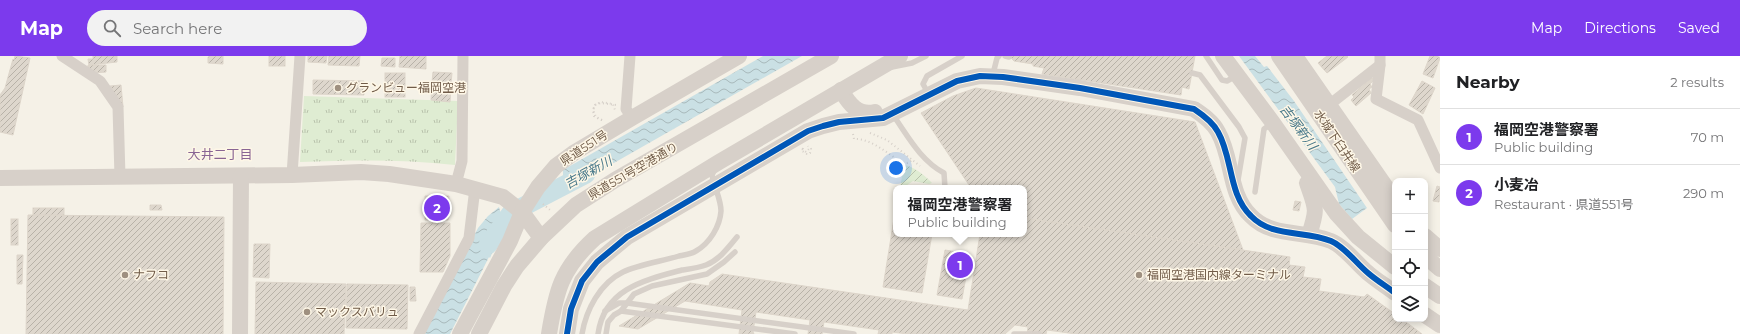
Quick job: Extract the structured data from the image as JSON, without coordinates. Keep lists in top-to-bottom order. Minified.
{"streets":{"street":["水城下臼井線","県道551号","県道551号空港通り"]},"districts":["大井二丁目"],"water":["吉塚新川"],"places":["グランビュー福岡空港","ナフコ","福岡空港国内線ターミナル","マックスバリュ"],"page":{"header":"Map","search":"Search here","nav":["Map","Directions","Saved"],"heading":["Nearby","2 results"],"list":[{"mark":"1","name":"福岡空港警察署","note":"Public building","value":"70 m"},{"mark":"2","name":"小麦冶","note":"Restaurant · 県道551号","value":"290 m"}],"map_buttons":["+","−"],"popup":["福岡空港警察署","Public building"],"pins":["2","1"]}}
